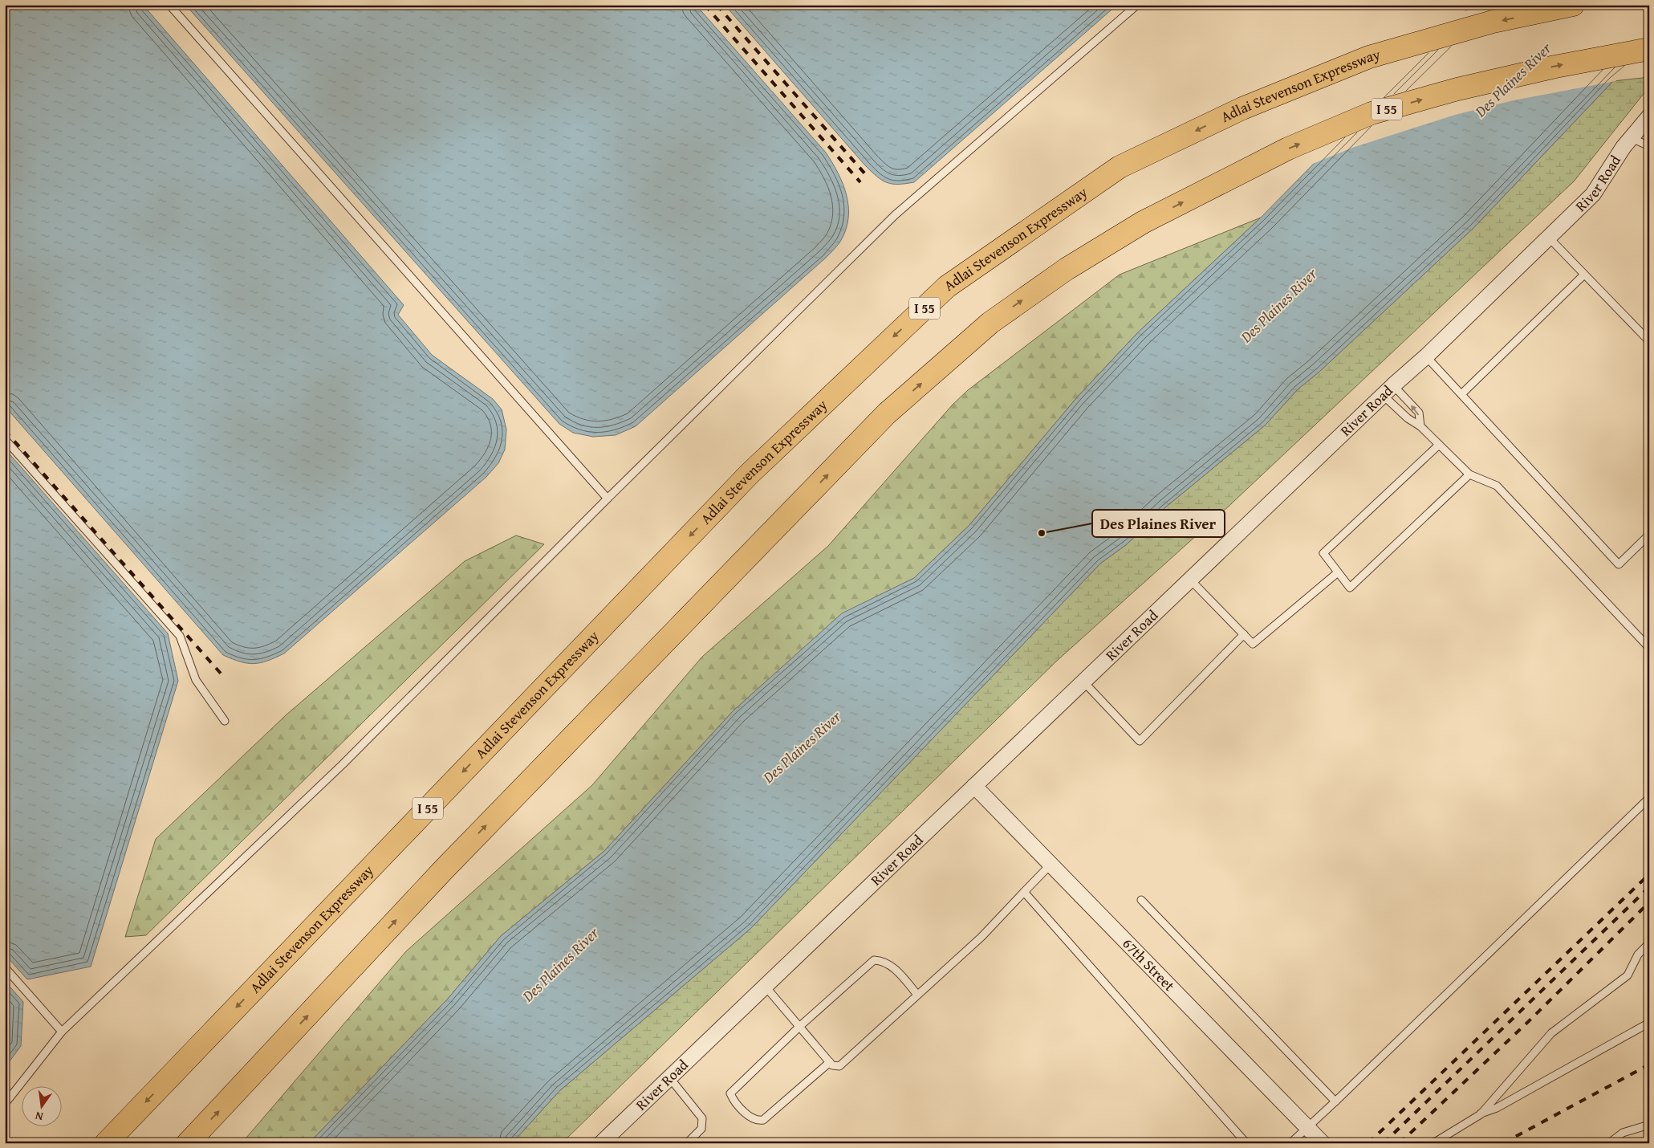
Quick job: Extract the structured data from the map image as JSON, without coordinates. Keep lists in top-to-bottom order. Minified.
{"streets":{"highway":["Adlai Stevenson Expressway","I 55"],"street":["River Road","67th Street"]},"crossings":[["River Road","67th Street"]],"water":["Des Plaines River"],"places":["Des Plaines River"],"north":"bottom"}
